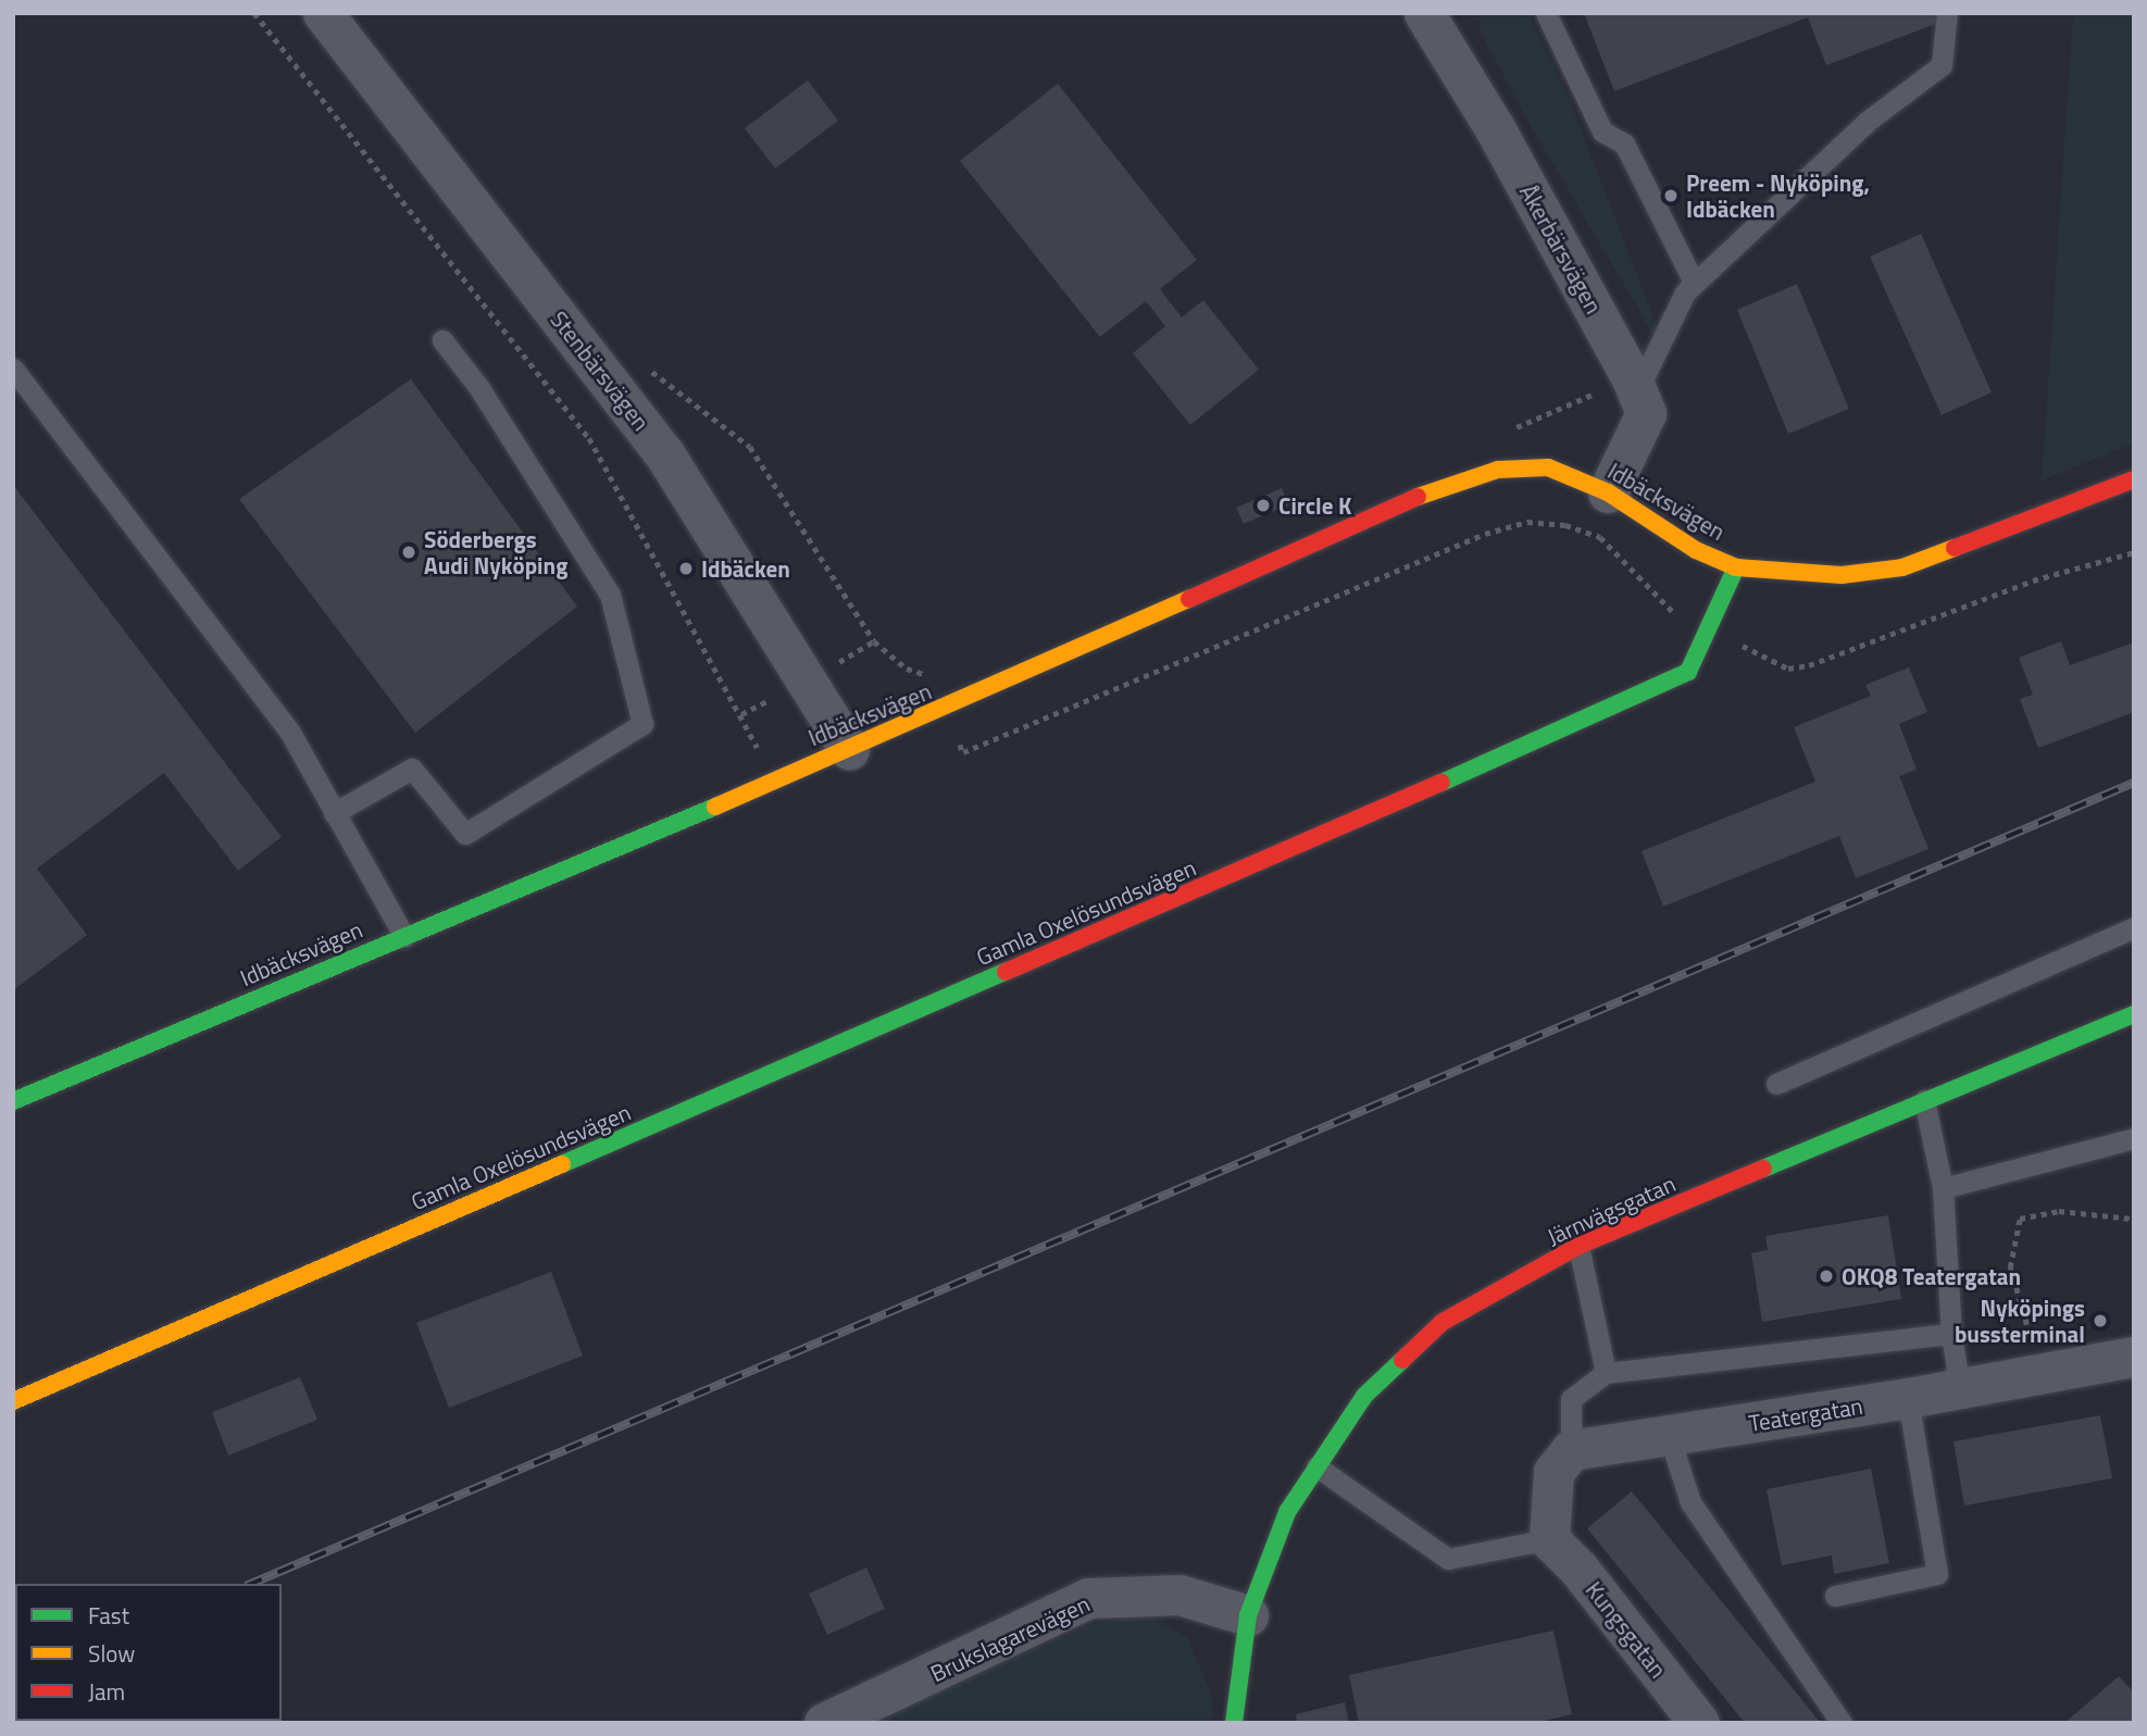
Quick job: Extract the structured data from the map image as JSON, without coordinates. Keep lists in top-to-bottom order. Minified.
{"streets":{"street":["Åkerbärsvägen","Stenbärsvägen","Idbäcksvägen","Gamla Oxelösundsvägen","Järnvägsgatan","Teatergatan","Kungsgatan","Brukslagarevägen"]},"crossings":[["Åkerbärsvägen","Idbäcksvägen"],["Stenbärsvägen","Idbäcksvägen"],["Idbäcksvägen","Gamla Oxelösundsvägen"],["Järnvägsgatan","Brukslagarevägen"]],"places":["Preem - Nyköping, Idbäcken","Circle K","Söderbergs Audi Nyköping","Idbäcken","OKQ8 Teatergatan","Nyköpings bussterminal"],"legend":["Fast","Slow","Jam"]}
